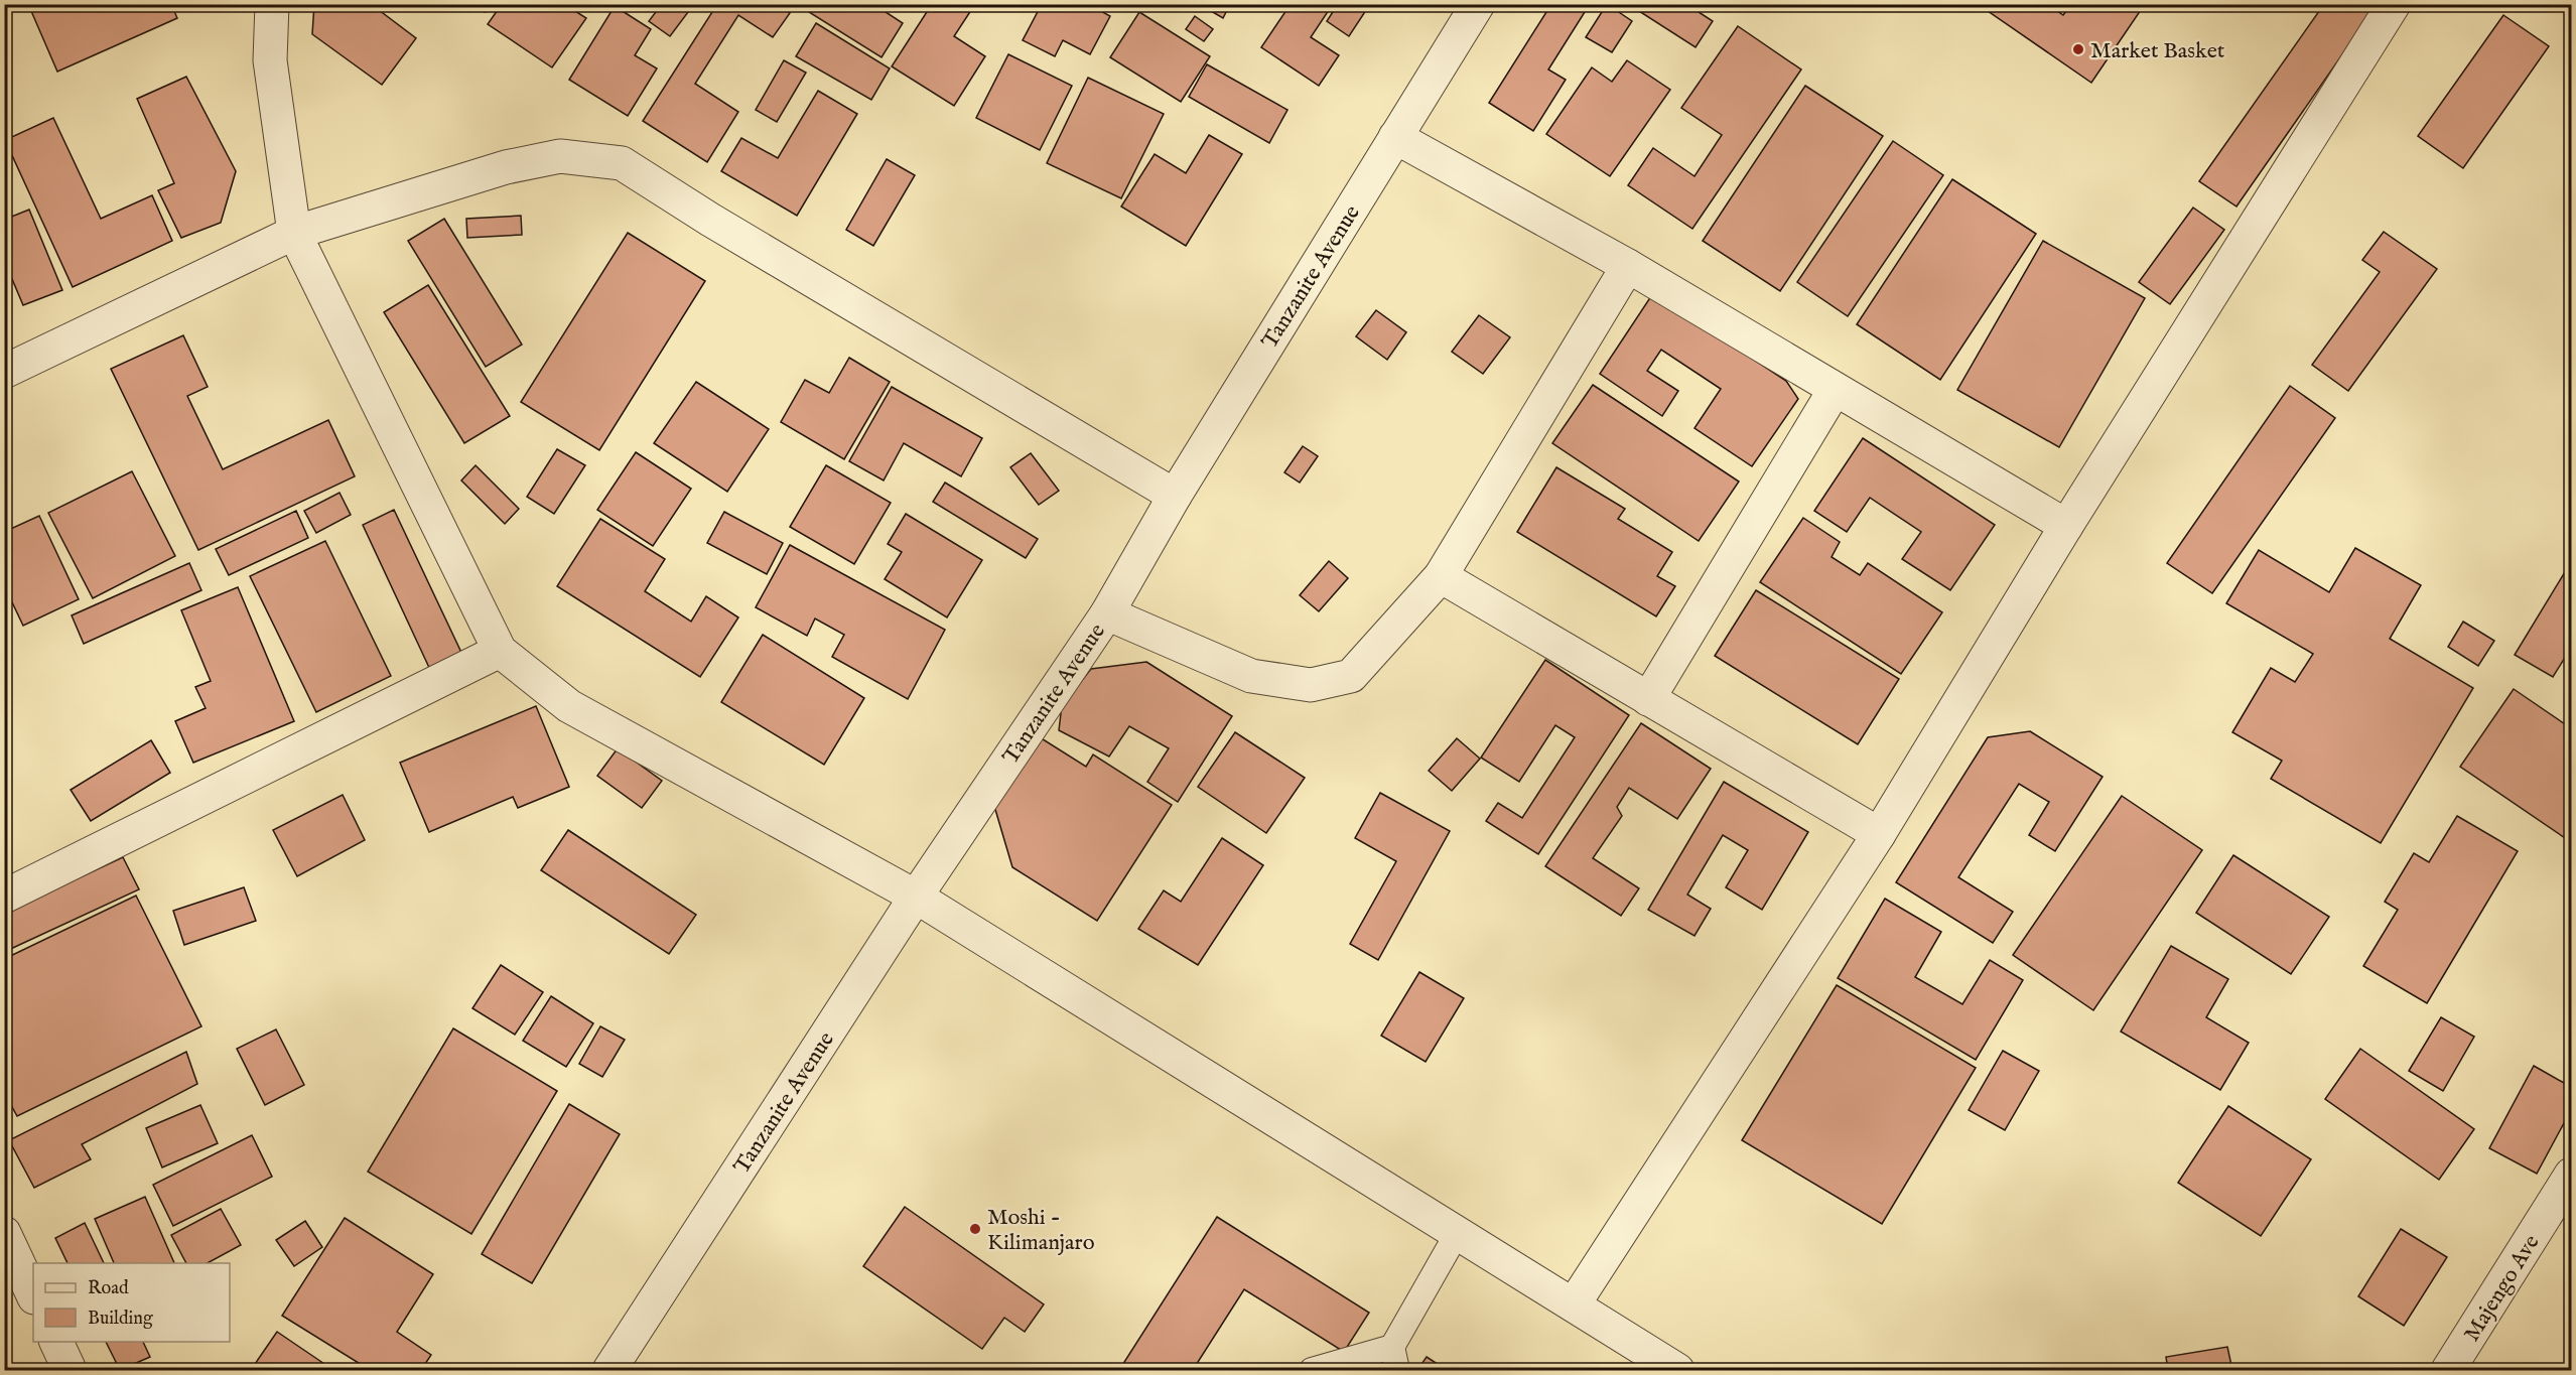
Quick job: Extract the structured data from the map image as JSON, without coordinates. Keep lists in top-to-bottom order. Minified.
{"streets":{"street":["Tanzanite Avenue","Majengo Ave"]},"places":["Market Basket","Moshi - Kilimanjaro"],"legend":["Road","Building"]}
